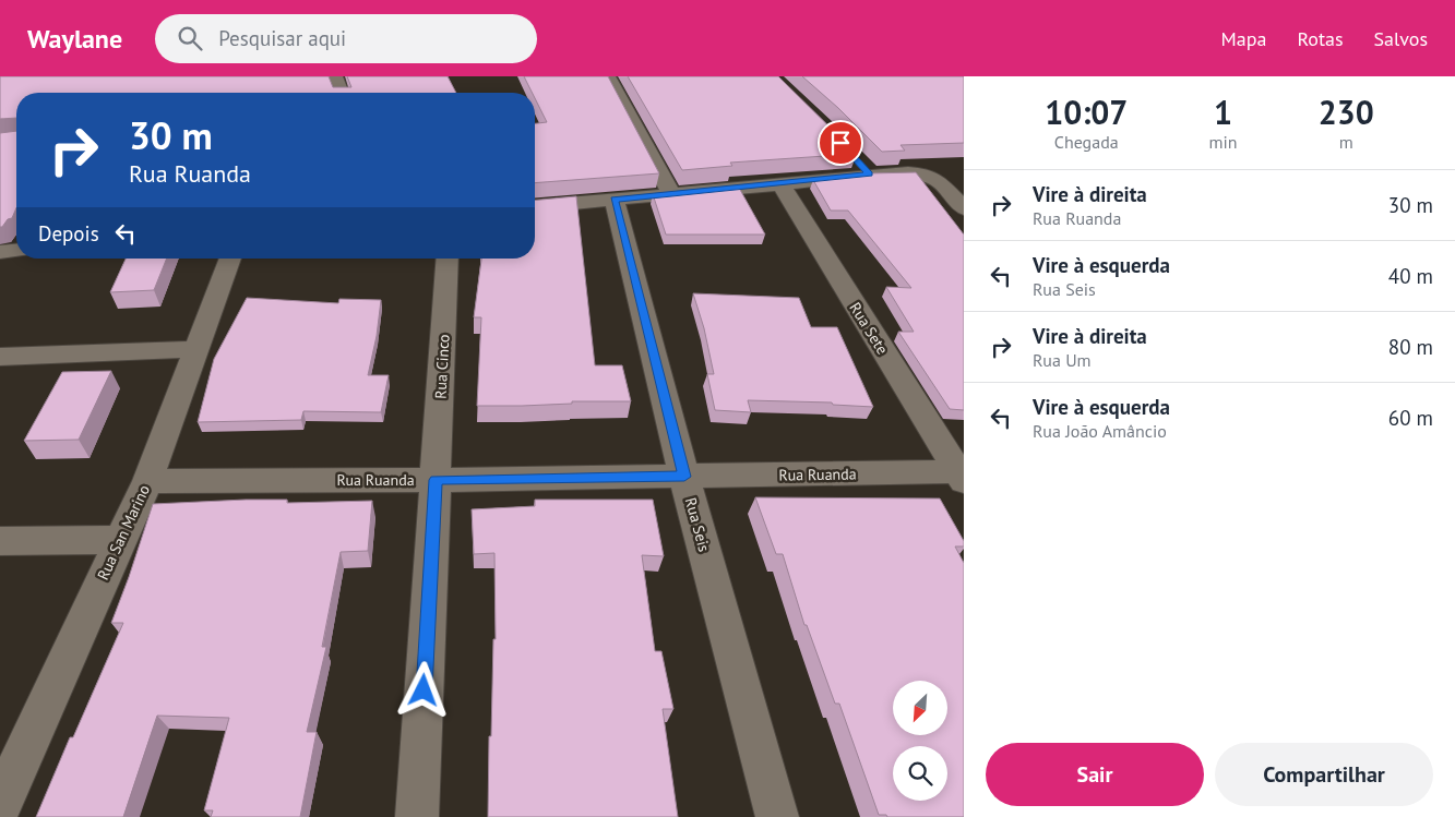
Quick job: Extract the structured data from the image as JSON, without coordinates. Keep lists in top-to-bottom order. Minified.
{"streets":{"street":["Rua Sete","Rua Cinco","Rua Ruanda","Rua Seis","Rua San Marino"]},"crossings":[["Rua Sete","Rua Ruanda"],["Rua Cinco","Rua Ruanda"],["Rua Ruanda","Rua Seis"],["Rua Ruanda","Rua San Marino"]],"north":"bottom left","page":{"header":"Waylane","search":"Pesquisar aqui","nav":["Mapa","Rotas","Salvos"],"eta":["10:07","Chegada","1","min","230","m"],"turn":["30 m","Rua Ruanda"],"list":[{"name":"Vire à direita","note":"Rua Ruanda","value":"30 m"},{"name":"Vire à esquerda","note":"Rua Seis","value":"40 m"},{"name":"Vire à direita","note":"Rua Um","value":"80 m"},{"name":"Vire à esquerda","note":"Rua João Amâncio","value":"60 m"}],"then":"Depois","buttons":["Sair","Compartilhar"]}}
